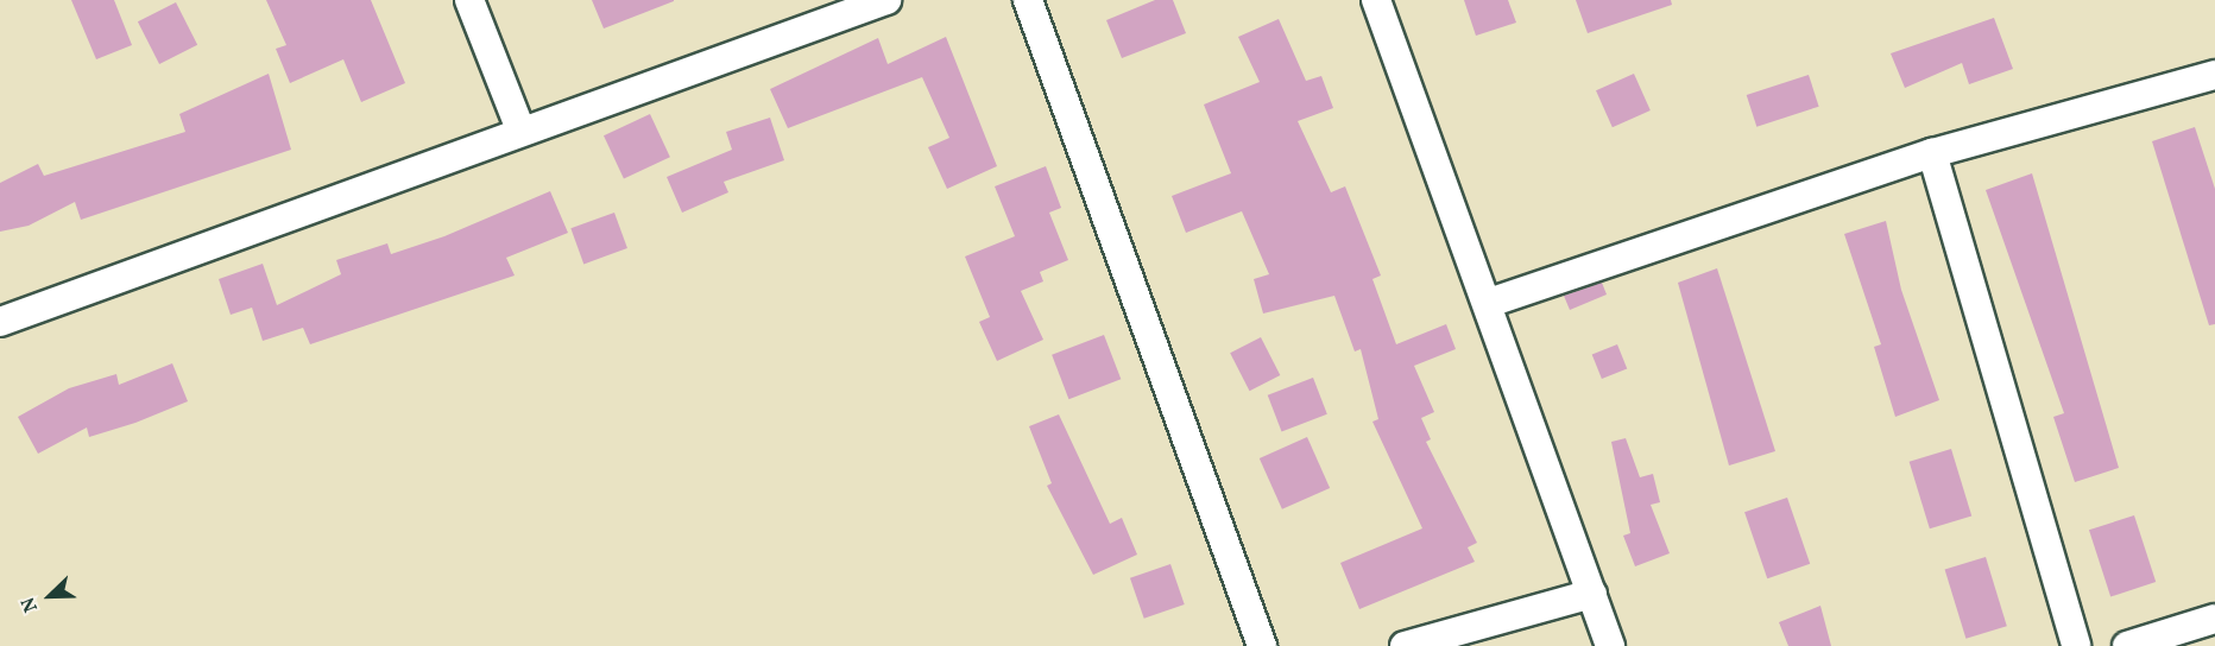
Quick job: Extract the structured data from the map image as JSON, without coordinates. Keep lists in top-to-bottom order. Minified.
{"north":"bottom left"}
